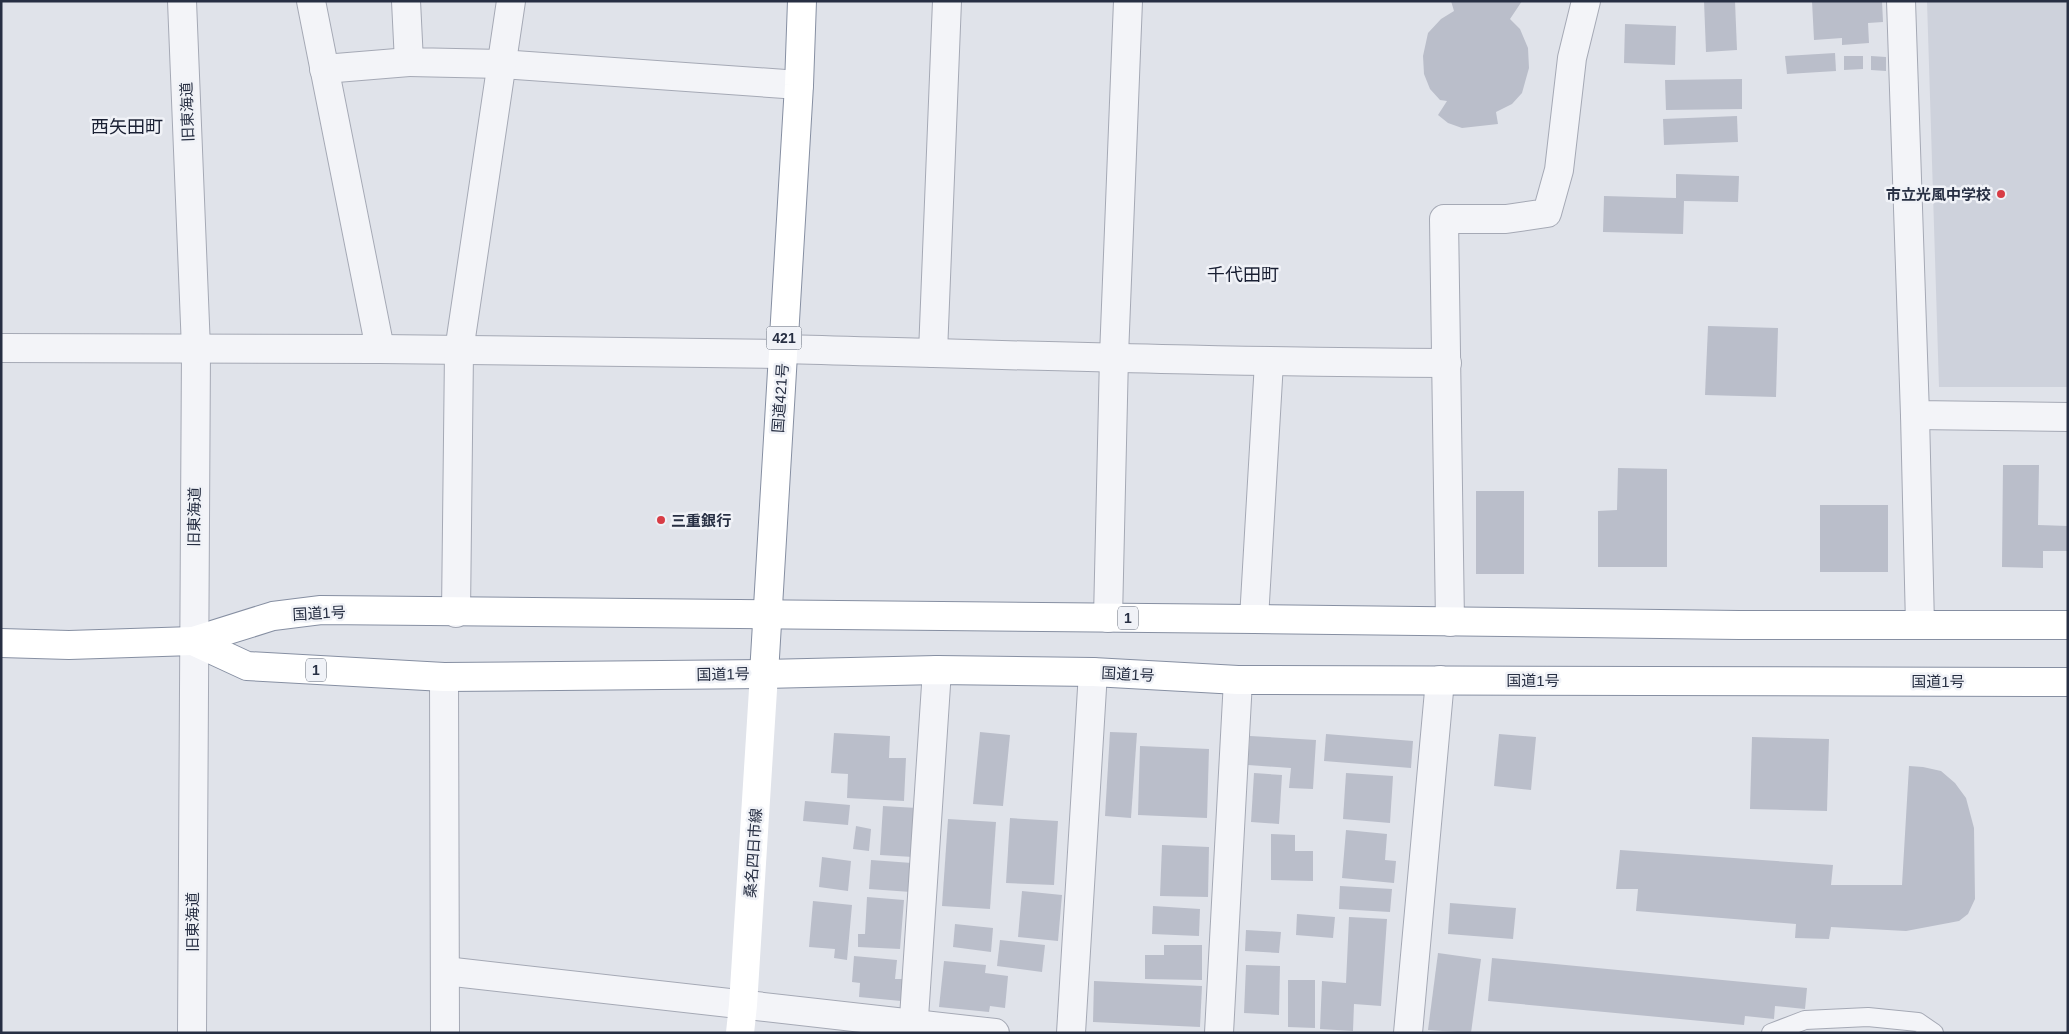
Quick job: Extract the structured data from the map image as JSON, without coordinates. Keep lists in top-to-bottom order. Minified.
{"streets":{"main road":["421","国道421号","国道1号","1","桑名四日市線"],"street":["旧東海道"]},"crossings":[["旧東海道","国道1号"],["国道421号","国道1号"],["国道421号","桑名四日市線"],["国道1号","桑名四日市線"]],"districts":["西矢田町","千代田町"],"places":["市立光風中学校","三重銀行"]}
